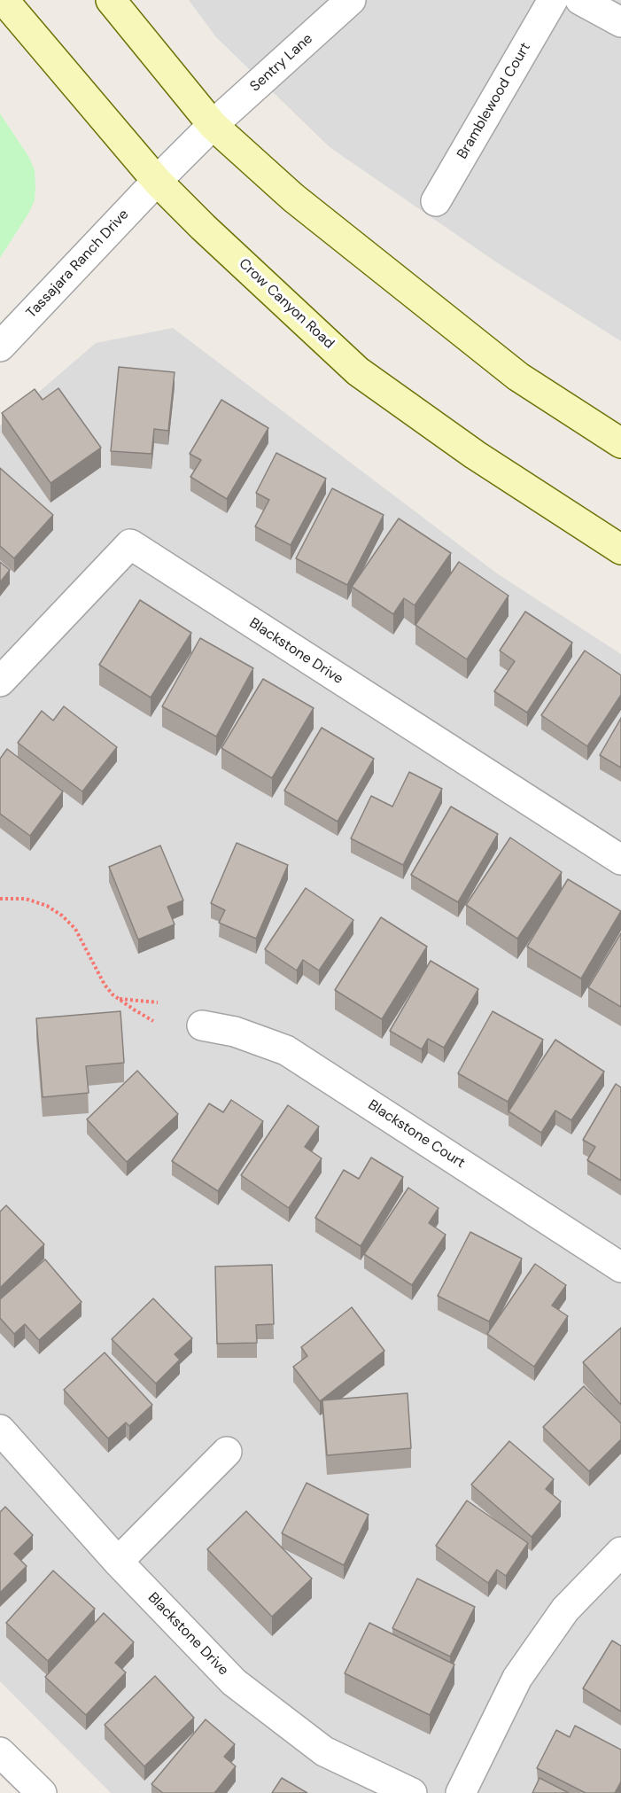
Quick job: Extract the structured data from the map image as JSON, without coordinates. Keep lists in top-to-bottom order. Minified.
{"streets":{"main road":["Crow Canyon Road"],"street":["Sentry Lane","Bramblewood Court","Tassajara Ranch Drive","Blackstone Drive","Blackstone Court"]},"crossings":[["Sentry Lane","Tassajara Ranch Drive"],["Sentry Lane","Crow Canyon Road"],["Tassajara Ranch Drive","Crow Canyon Road"]]}
